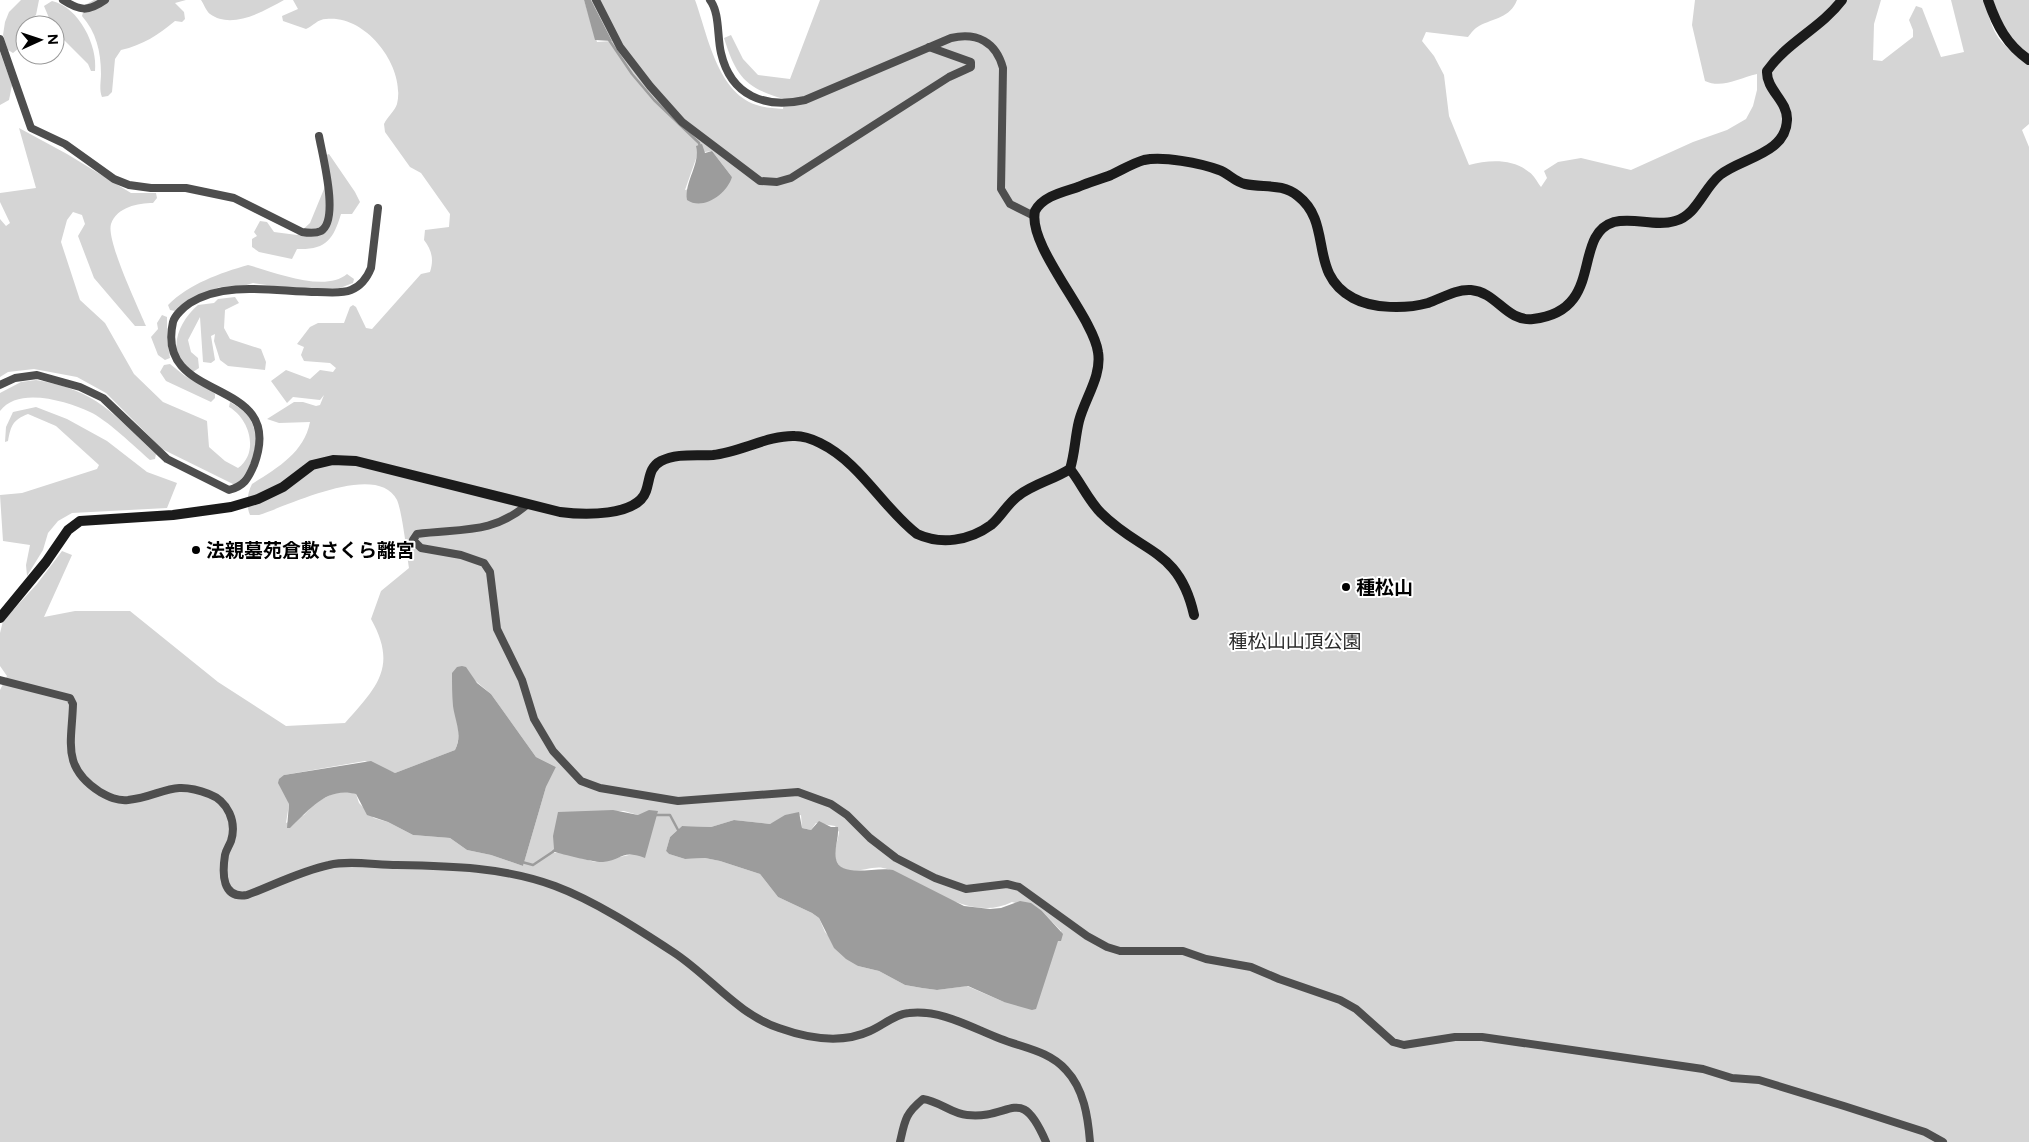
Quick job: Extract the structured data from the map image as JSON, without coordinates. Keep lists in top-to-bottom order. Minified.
{"parks":["種松山山頂公園"],"places":["法親墓苑倉敷さくら離宮","種松山"],"north":"right"}
